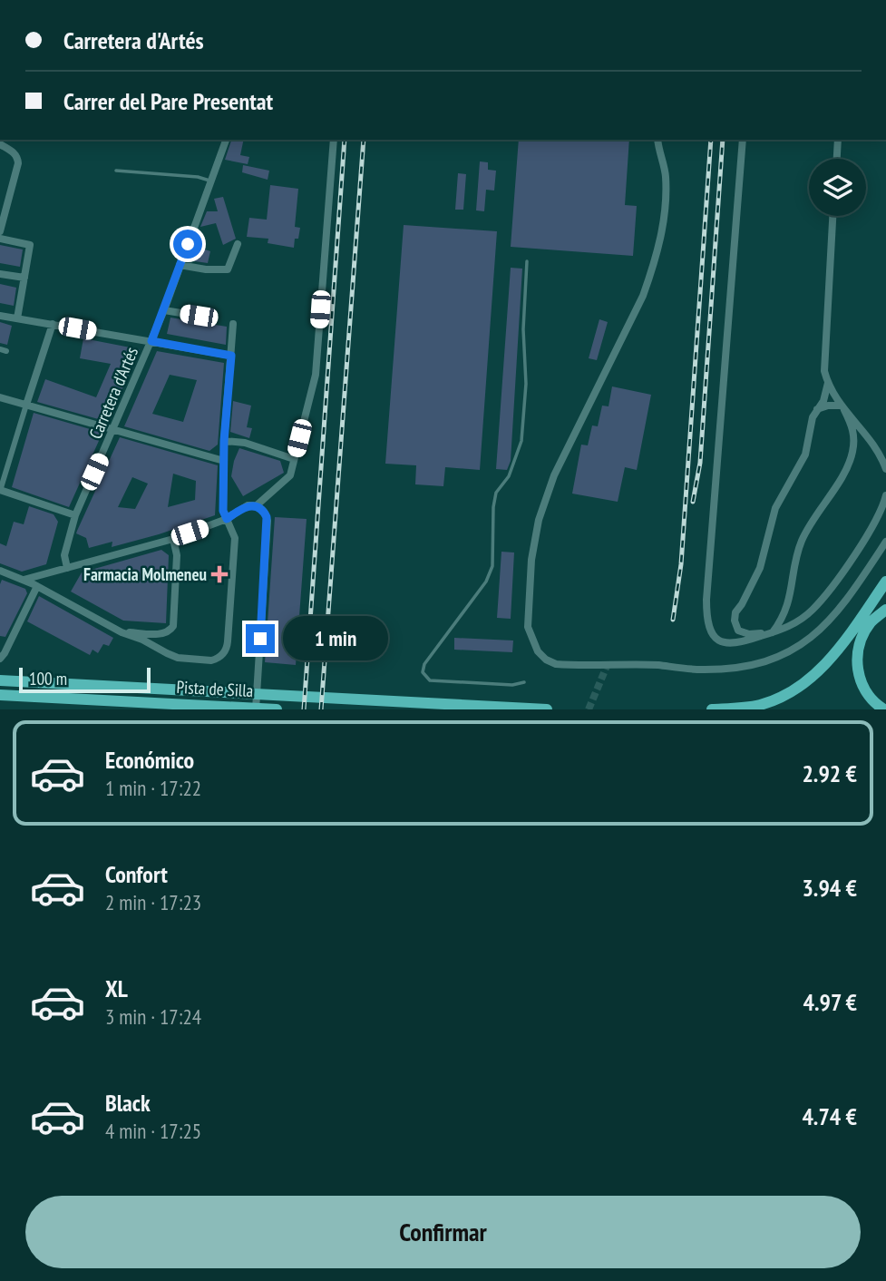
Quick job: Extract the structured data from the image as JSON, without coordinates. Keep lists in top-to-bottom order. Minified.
{"streets":{"highway":["Pista de Silla"],"street":["Carretera d'Artés"]},"places":{"health":["Farmacia Molmeneu"]},"scale_bar":"100 m","page":{"banner":["Carretera d'Artés","Carrer del Pare Presentat"],"bubble":"1 min","scale":"100 m","list":[{"name":"Económico","note":"1 min · 17:22","value":"2.92 €"},{"name":"Confort","note":"2 min · 17:23","value":"3.94 €"},{"name":"XL","note":"3 min · 17:24","value":"4.97 €"},{"name":"Black","note":"4 min · 17:25","value":"4.74 €"}],"buttons":"Confirmar"}}
